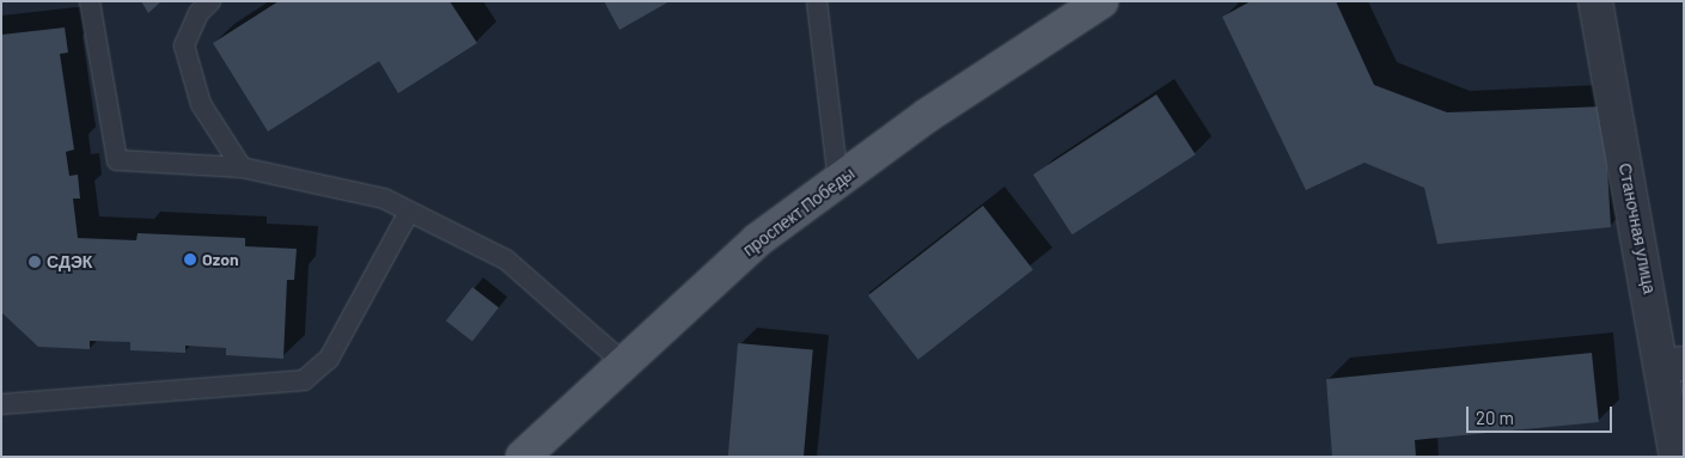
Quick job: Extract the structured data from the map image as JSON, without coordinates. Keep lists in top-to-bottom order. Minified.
{"streets":{"main road":["проспект Победы"],"street":["Станочная улица"]},"places":["Ozon","СДЭК"],"scale_bar":"20 m"}
